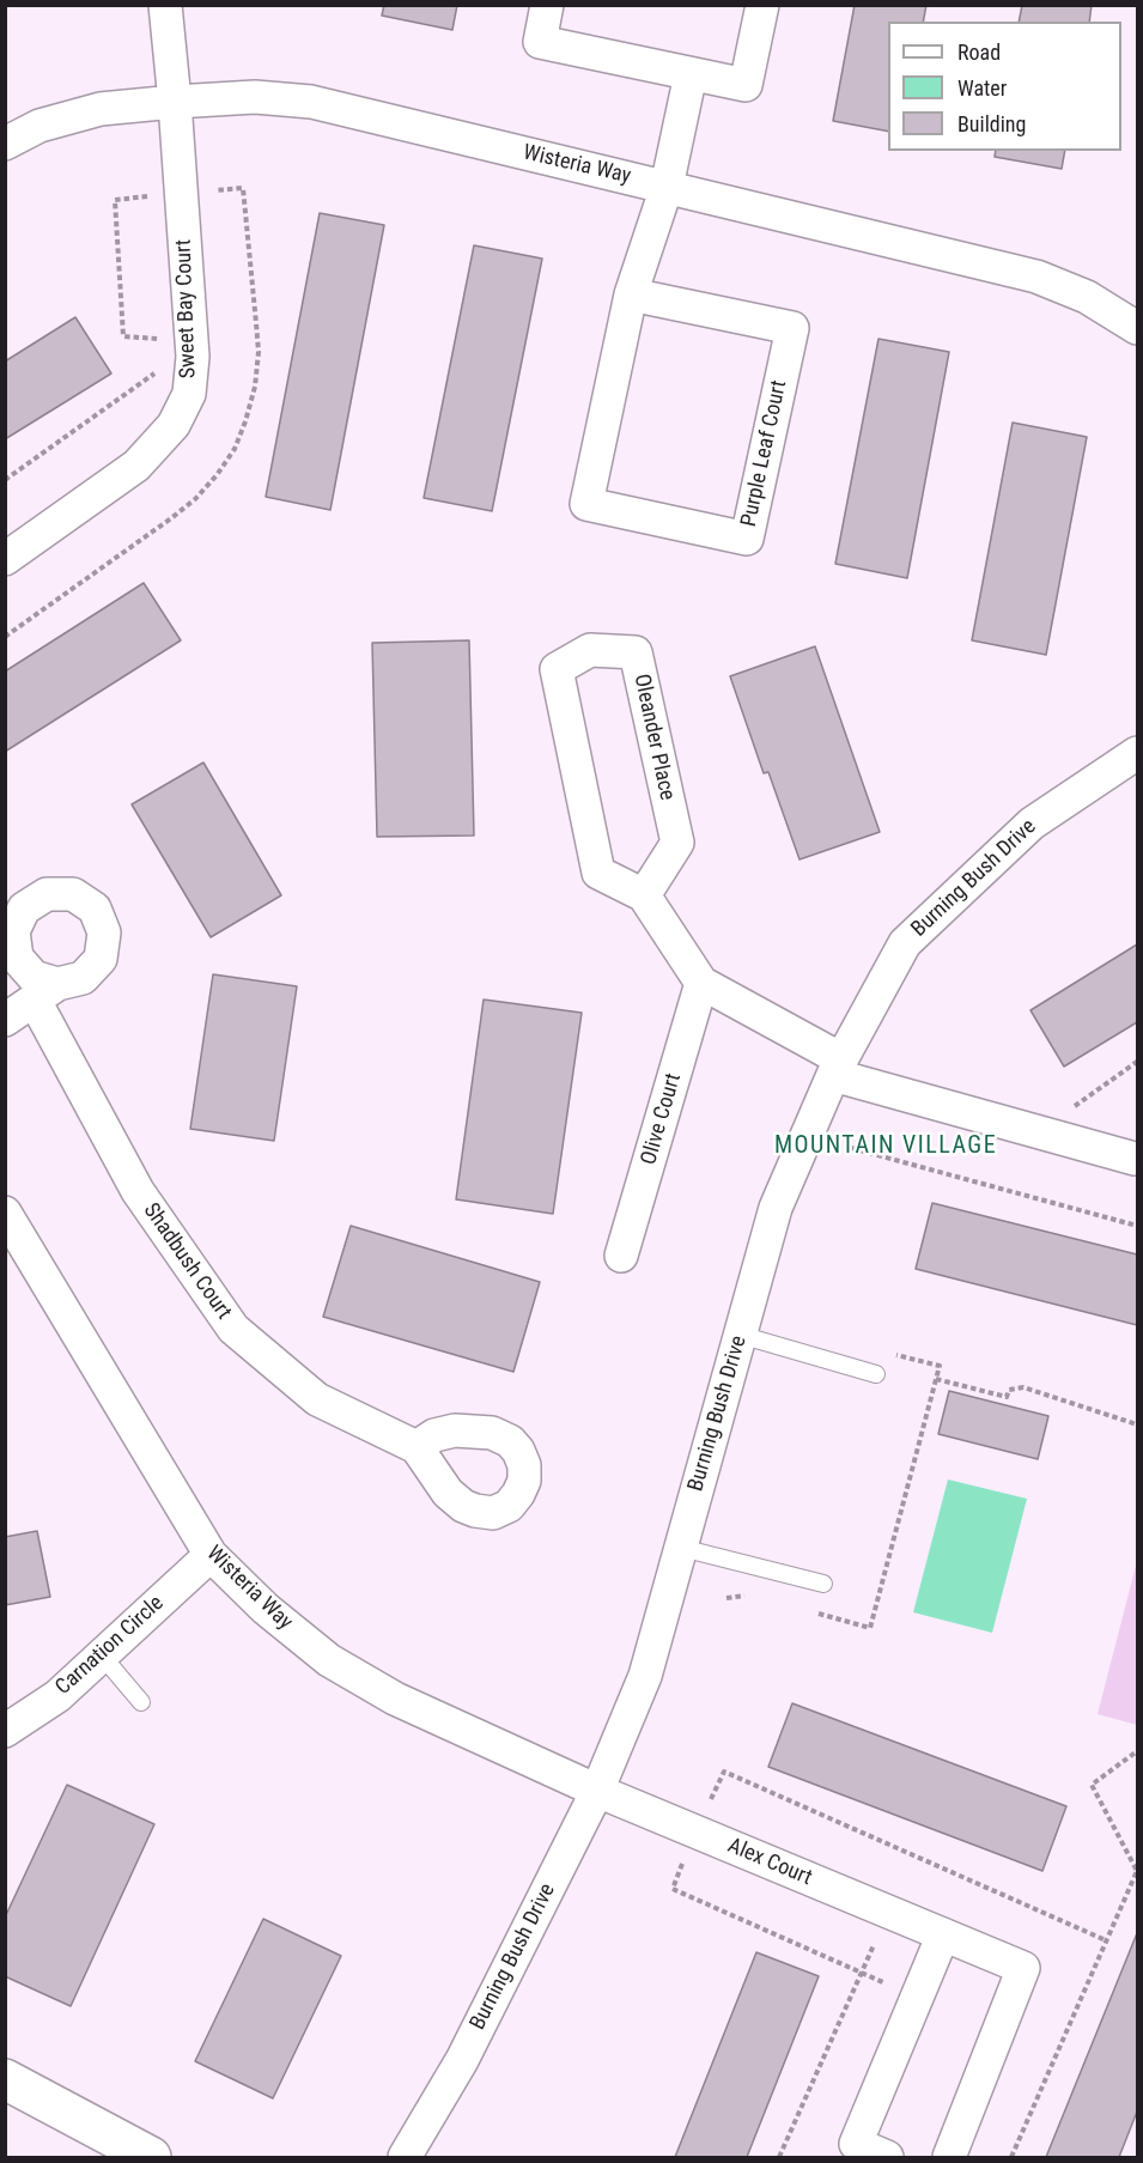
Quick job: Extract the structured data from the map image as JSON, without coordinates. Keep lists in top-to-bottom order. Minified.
{"streets":{"street":["Wisteria Way","Sweet Bay Court","Purple Leaf Court","Oleander Place","Burning Bush Drive","Olive Court","Shadbush Court","Carnation Circle","Alex Court"]},"crossings":[["Wisteria Way","Sweet Bay Court"],["Wisteria Way","Purple Leaf Court"],["Wisteria Way","Burning Bush Drive"],["Wisteria Way","Carnation Circle"],["Wisteria Way","Alex Court"],["Burning Bush Drive","Alex Court"]],"districts":["MOUNTAIN VILLAGE"],"legend":["Road","Water","Building"]}
